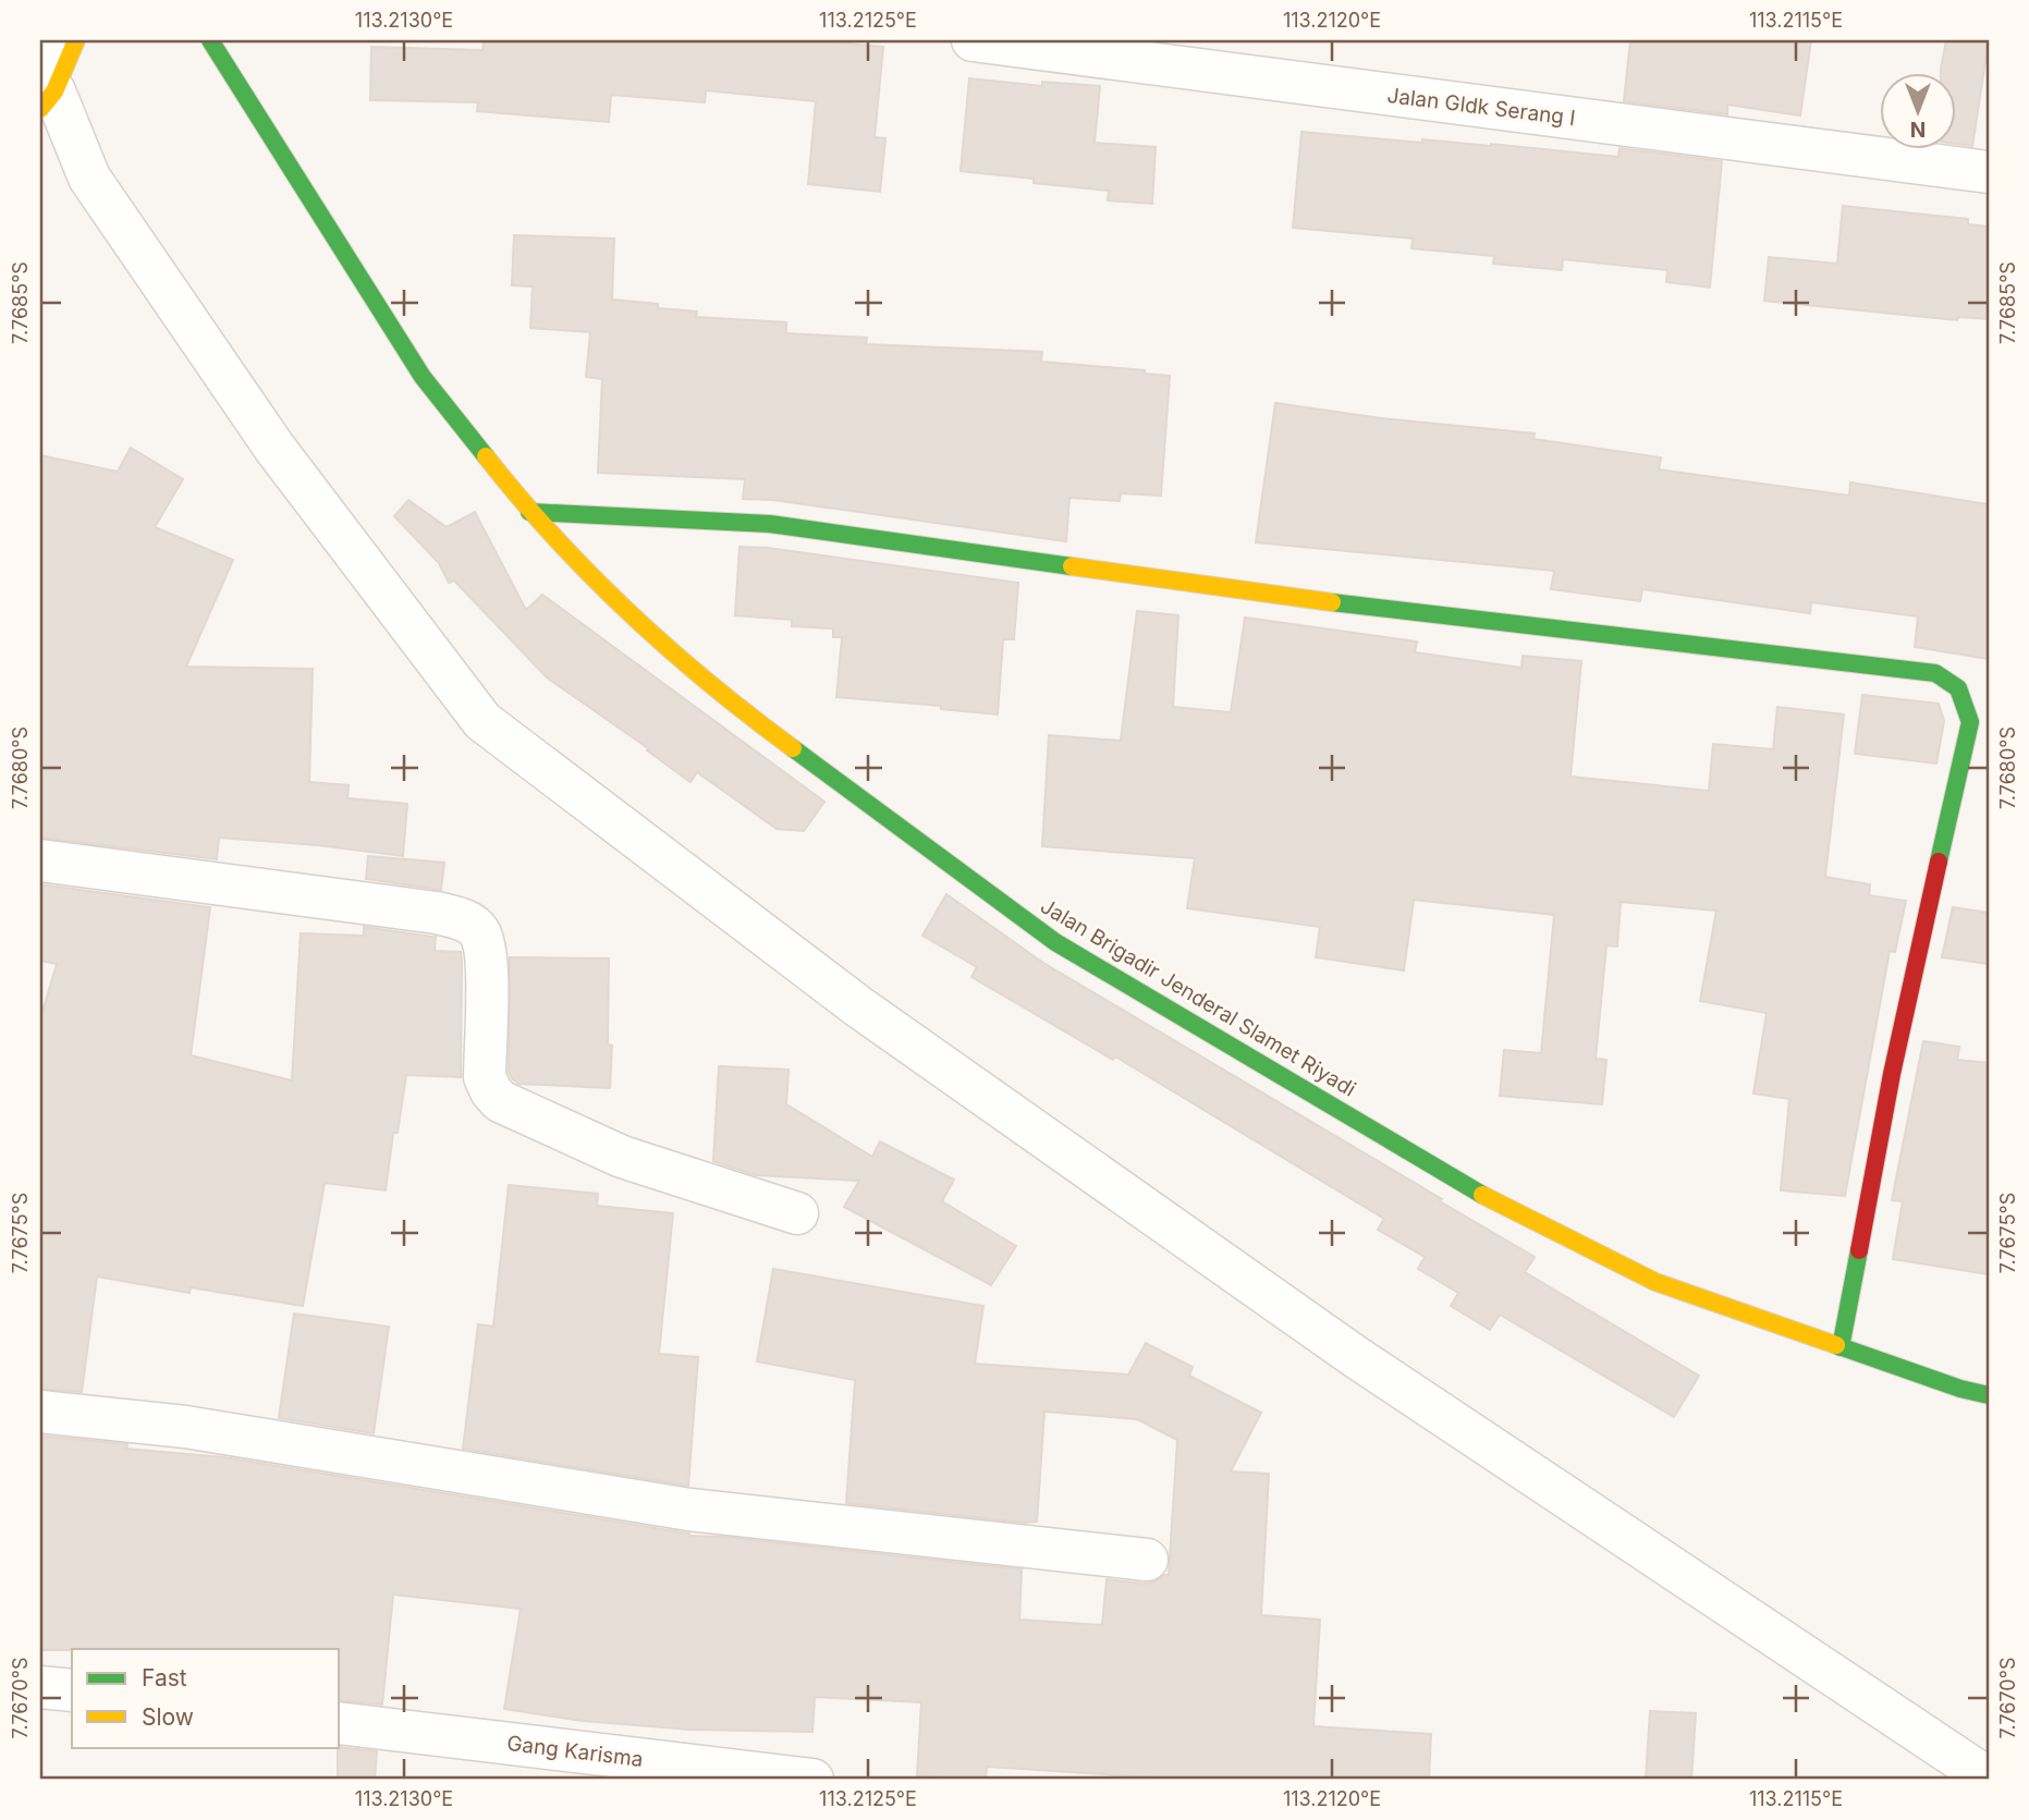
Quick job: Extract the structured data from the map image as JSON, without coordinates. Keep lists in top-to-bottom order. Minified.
{"streets":{"main road":["Jalan Brigadir Jenderal Slamet Riyadi"],"street":["Jalan Gldk Serang I","Gang Karisma"]},"legend":["Fast","Slow"],"north":"bottom","coordinates":["113.2130°E","113.2125°E","113.2120°E","113.2115°E","7.7685°S","7.7680°S","7.7675°S","7.7670°S"]}
